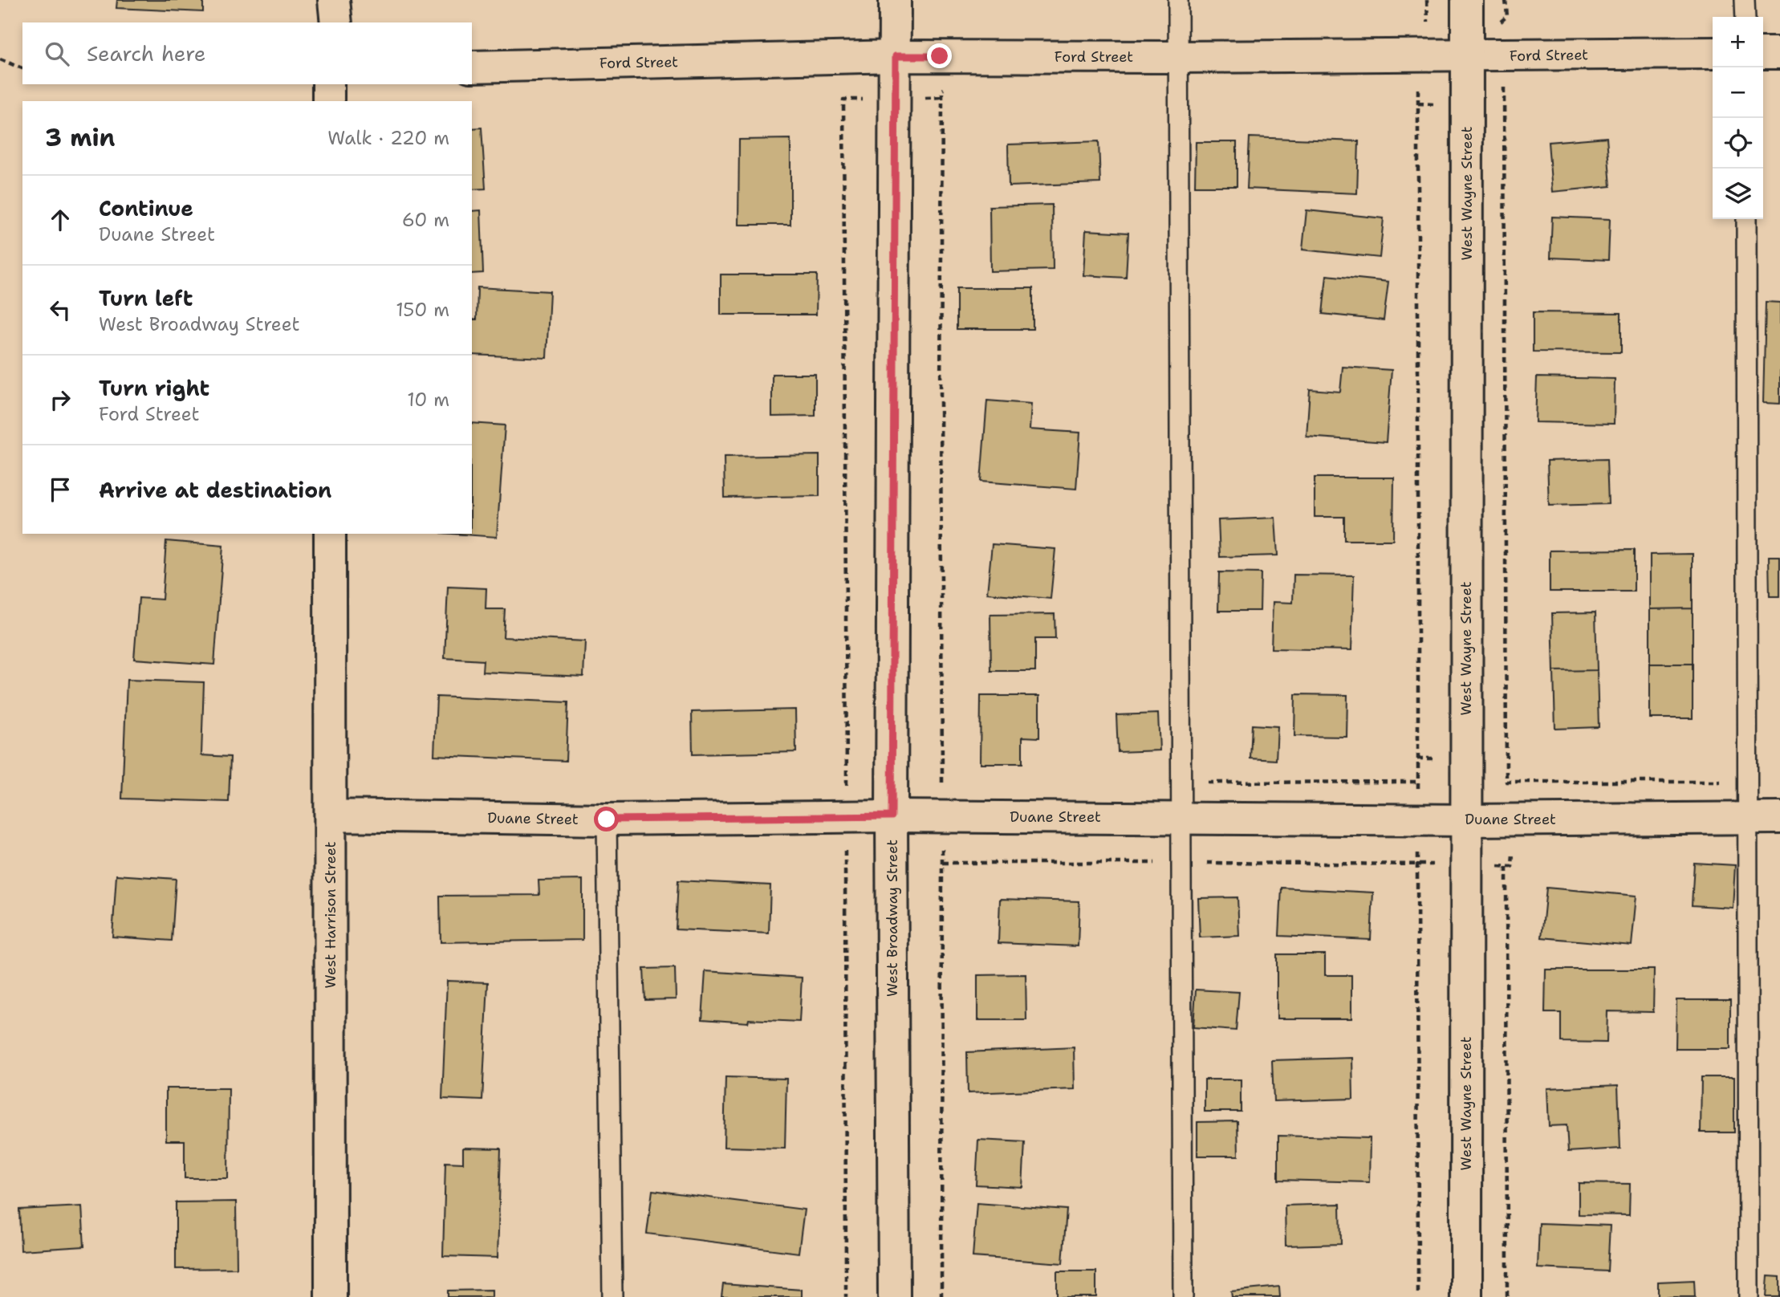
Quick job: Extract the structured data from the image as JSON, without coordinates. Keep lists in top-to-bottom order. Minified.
{"streets":{"street":["Ford Street","West Wayne Street","Duane Street","West Harrison Street","West Broadway Street"]},"crossings":[["Ford Street","West Wayne Street"],["Ford Street","West Broadway Street"],["West Wayne Street","Duane Street"],["Duane Street","West Harrison Street"],["Duane Street","West Broadway Street"]],"page":{"map_buttons":["+","−"],"search":"Search here","heading":["3 min","Walk · 220 m"],"list":[["Continue","Duane Street","60 m"],["Turn left","West Broadway Street","150 m"],["Turn right","Ford Street","10 m"],"Arrive at destination"]}}
